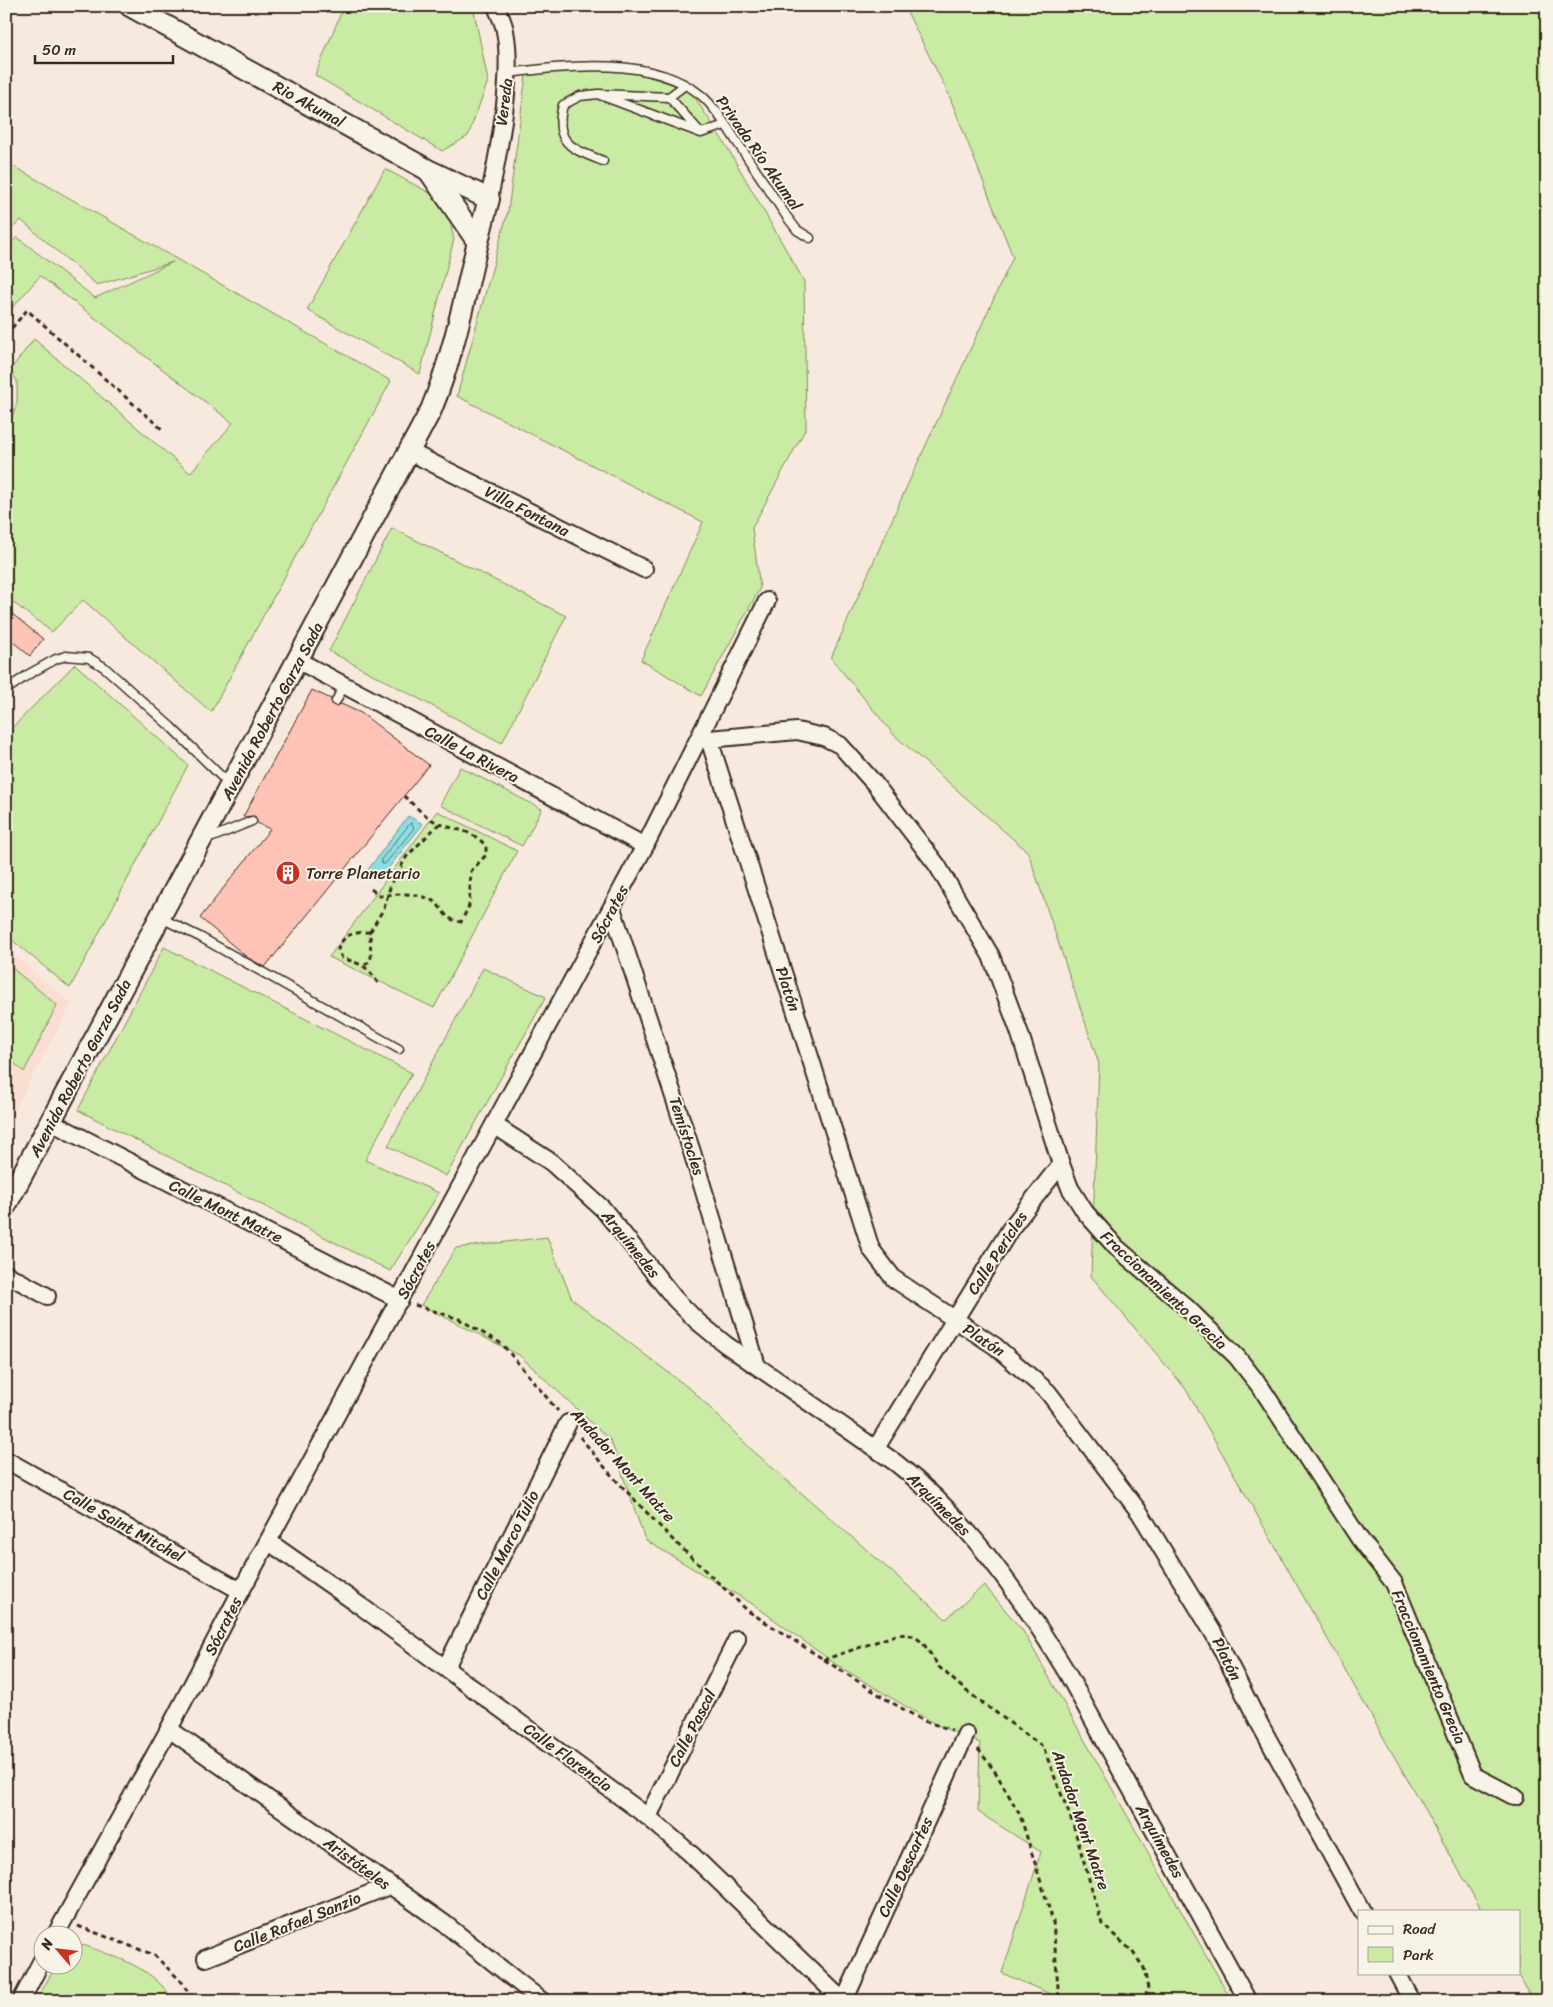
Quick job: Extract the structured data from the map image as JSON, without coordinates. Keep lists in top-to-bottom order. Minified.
{"streets":{"street":["Vereda","Rio Akumal","Villa Fontana","Avenida Roberto Garza Sada","Calle La Rivera","Sócrates","Platón","Temístocles","Calle Mont Matre","Arquímedes","Calle Pericles","Fraccionamiento Grecia","Calle Saint Mitchel","Calle Marco Tulio","Calle Pascal","Calle Florencia","Aristóteles","Calle Descartes","Calle Rafael Sanzio"],"lane":["Privada Río Akumal"],"path":["Andador Mont Matre"]},"crossings":[["Vereda","Rio Akumal"],["Vereda","Privada Río Akumal"],["Vereda","Avenida Roberto Garza Sada"],["Rio Akumal","Avenida Roberto Garza Sada"],["Villa Fontana","Avenida Roberto Garza Sada"],["Avenida Roberto Garza Sada","Calle La Rivera"],["Avenida Roberto Garza Sada","Calle Mont Matre"],["Calle La Rivera","Sócrates"],["Sócrates","Platón"],["Sócrates","Temístocles"],["Sócrates","Calle Mont Matre"],["Sócrates","Arquímedes"],["Sócrates","Fraccionamiento Grecia"],["Sócrates","Andador Mont Matre"],["Sócrates","Calle Saint Mitchel"],["Sócrates","Calle Florencia"],["Sócrates","Aristóteles"],["Platón","Calle Pericles"],["Platón","Fraccionamiento Grecia"],["Temístocles","Arquímedes"],["Calle Mont Matre","Andador Mont Matre"],["Arquímedes","Calle Pericles"],["Calle Pericles","Fraccionamiento Grecia"],["Andador Mont Matre","Calle Marco Tulio"],["Andador Mont Matre","Calle Descartes"],["Calle Marco Tulio","Calle Florencia"],["Calle Pascal","Calle Florencia"],["Calle Florencia","Calle Descartes"],["Aristóteles","Calle Rafael Sanzio"]],"places":{"building":["Torre Planetario"]},"legend":["Road","Park"],"scale_bar":"50 m","north":"top left"}
